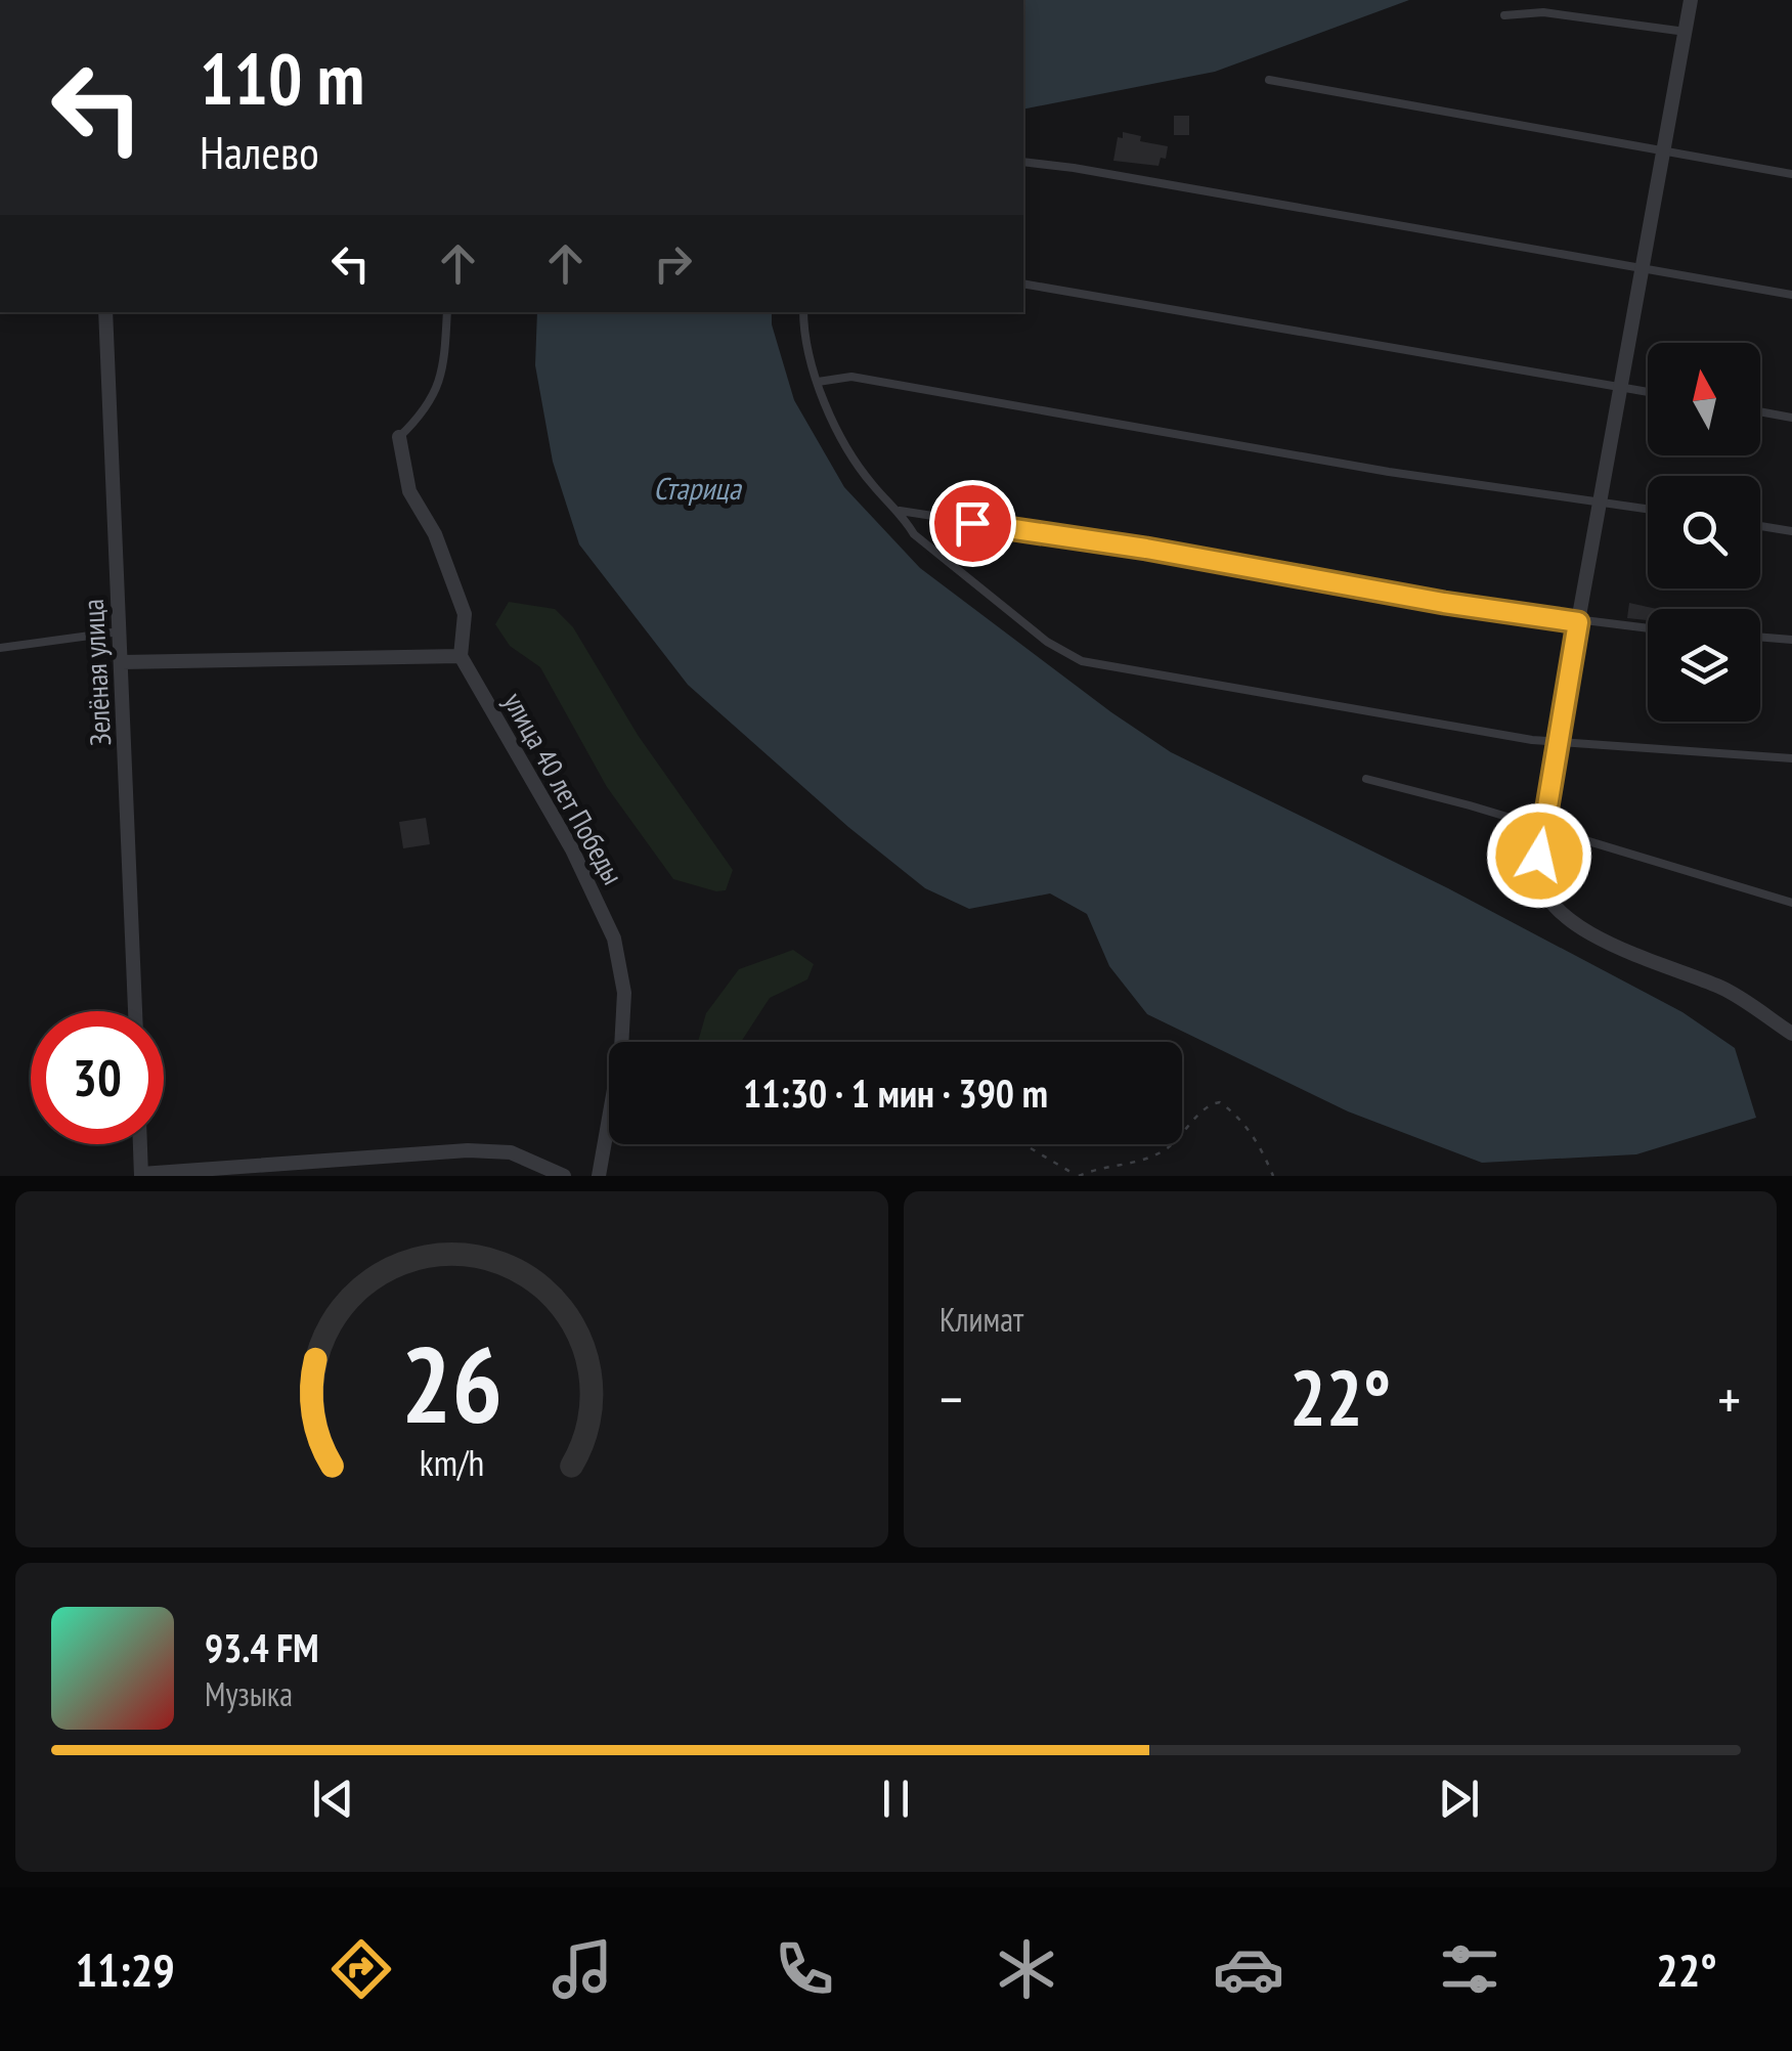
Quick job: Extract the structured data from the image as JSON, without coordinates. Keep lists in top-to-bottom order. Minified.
{"streets":{"street":["Зелёная улица","улица 40 лет Победы"]},"water":["Старица"],"north":"top","page":{"turn":["110 m","Налево"],"limit":"30","trip":"11:30 · 1 мин · 390 m","tile":"Климат","heat":["−","22°","+"],"song":["93.4 FM","Музыка"],"tabs":["11:29","22°"],"gauge":["26","km/h"]}}
